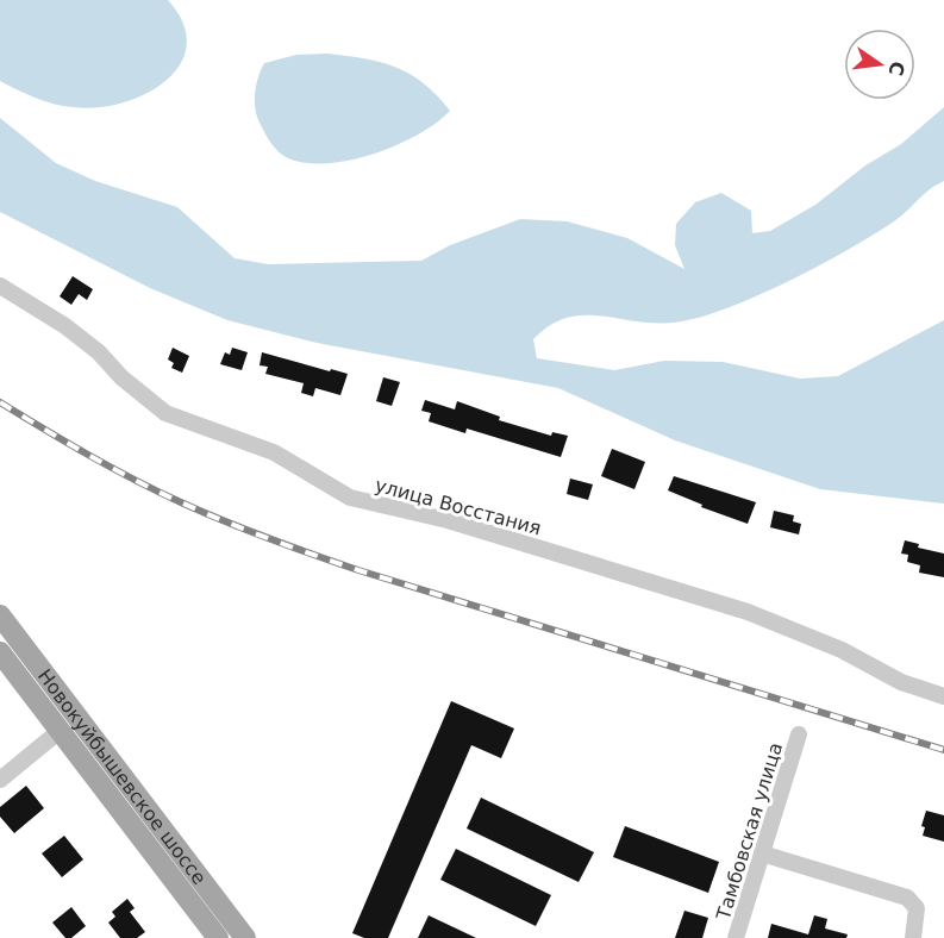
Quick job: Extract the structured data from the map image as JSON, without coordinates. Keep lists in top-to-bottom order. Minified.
{"streets":{"main road":["Новокуйбышевское шоссе"],"street":["улица Восстания","Тамбовская улица"]},"north":"right"}
